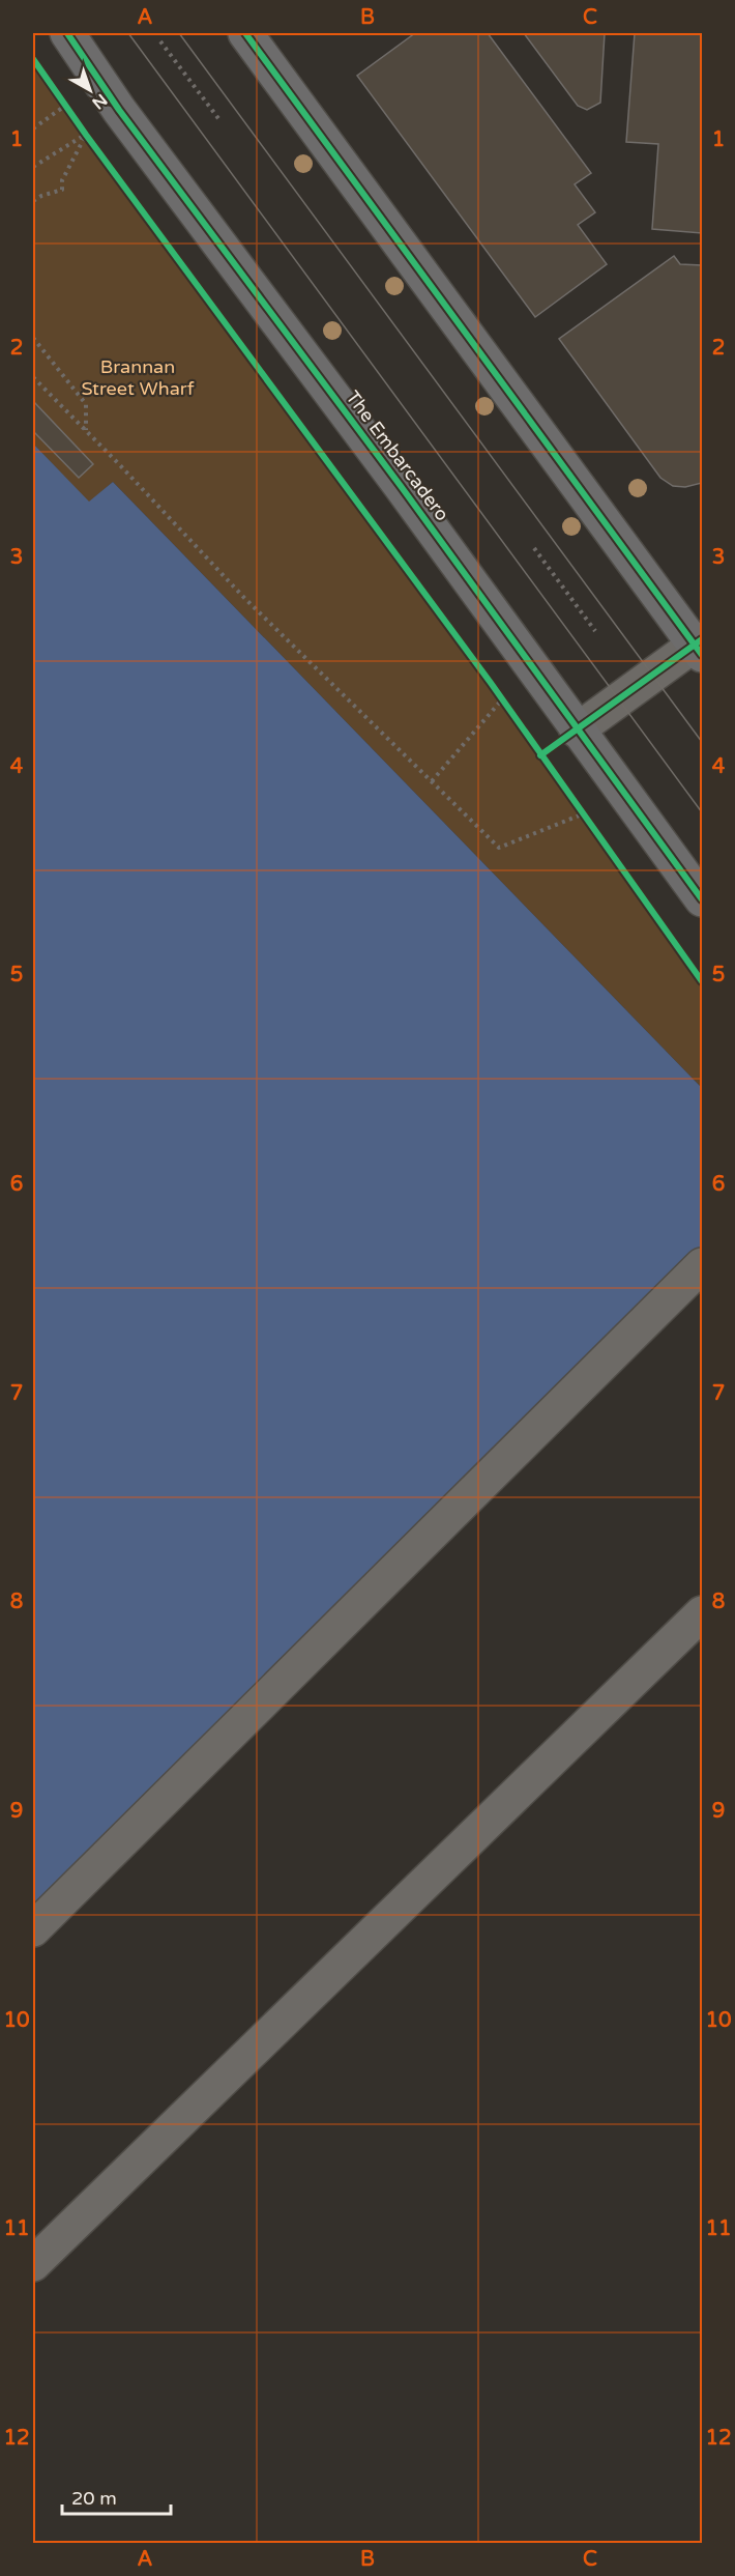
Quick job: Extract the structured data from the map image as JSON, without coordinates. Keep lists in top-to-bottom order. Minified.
{"streets":{"main road":["The Embarcadero"]},"parks":["Brannan Street Wharf"],"scale_bar":"20 m","north":"bottom right","grid":{"columns":["A","B","C"],"rows":["1","2","3","4","5","6","7","8","9","10","11","12"]}}
